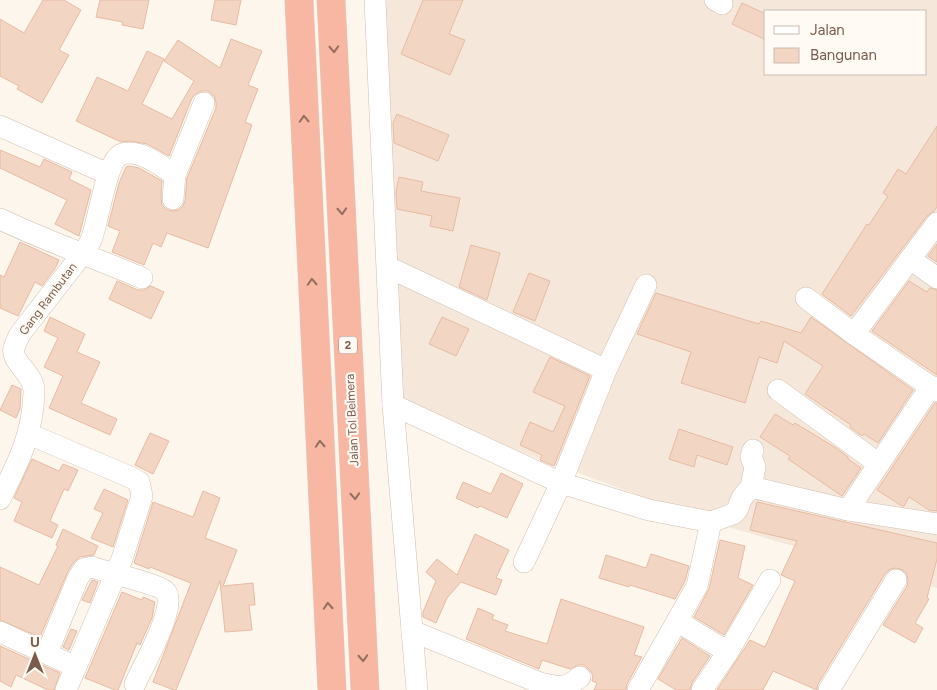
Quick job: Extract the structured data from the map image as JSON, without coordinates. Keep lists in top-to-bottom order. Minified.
{"streets":{"highway":["2","Jalan Tol Belmera"],"street":["Gang Rambutan"]},"legend":["Jalan","Bangunan"],"north":"top"}
